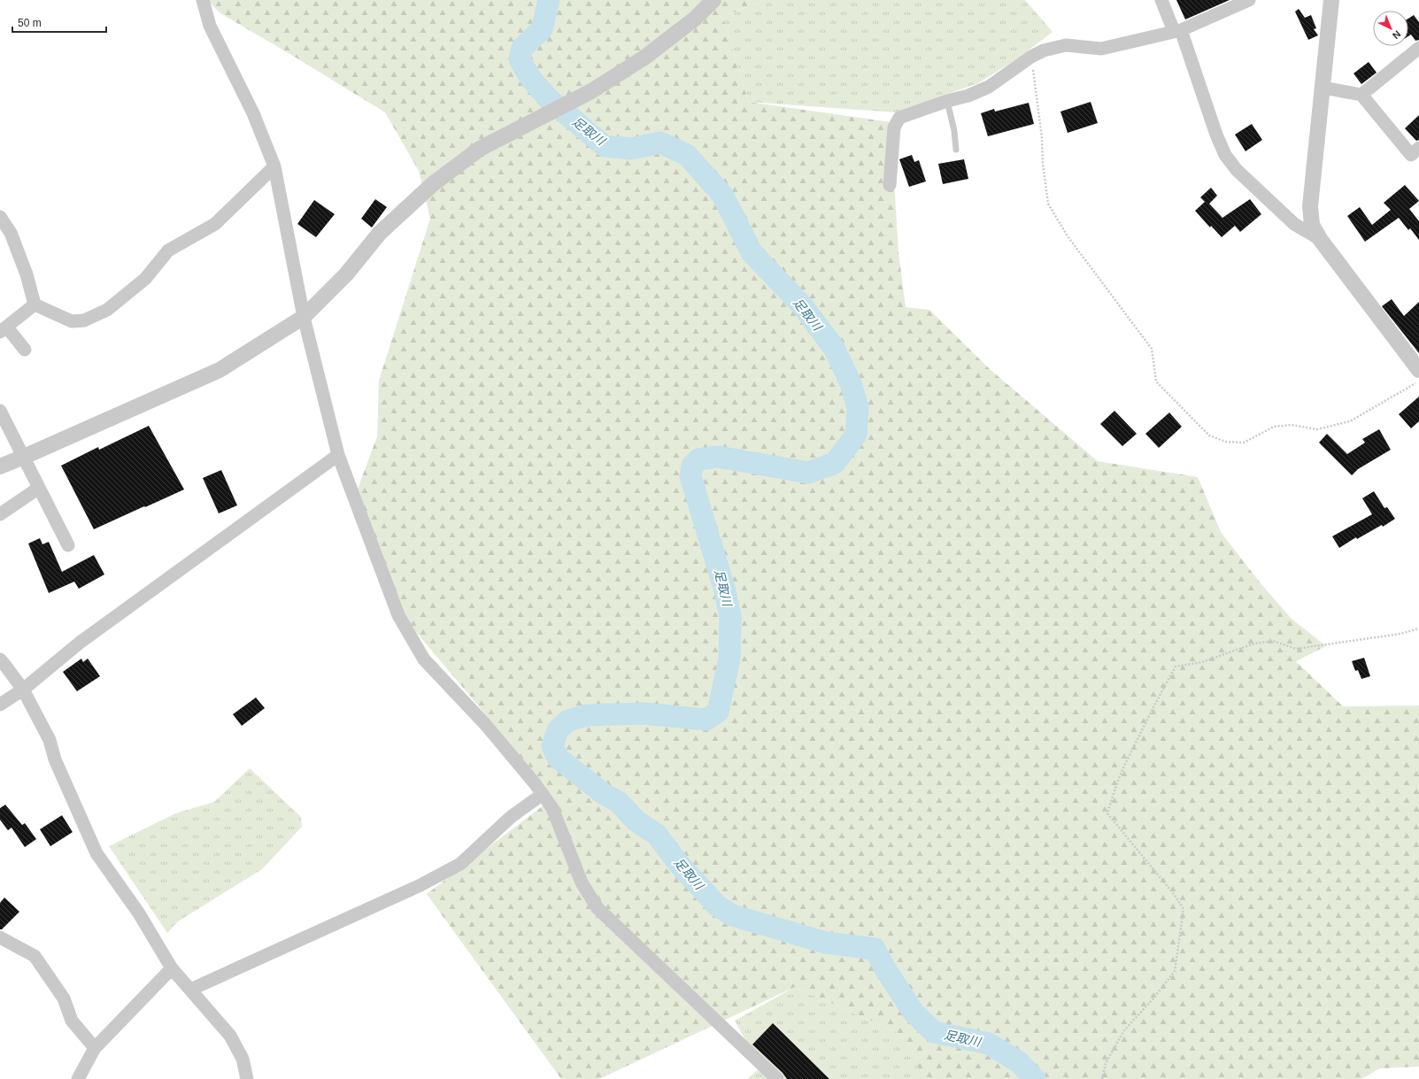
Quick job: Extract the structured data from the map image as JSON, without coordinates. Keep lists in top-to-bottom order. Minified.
{"water":["足取川"],"scale_bar":"50 m","north":"bottom right"}
